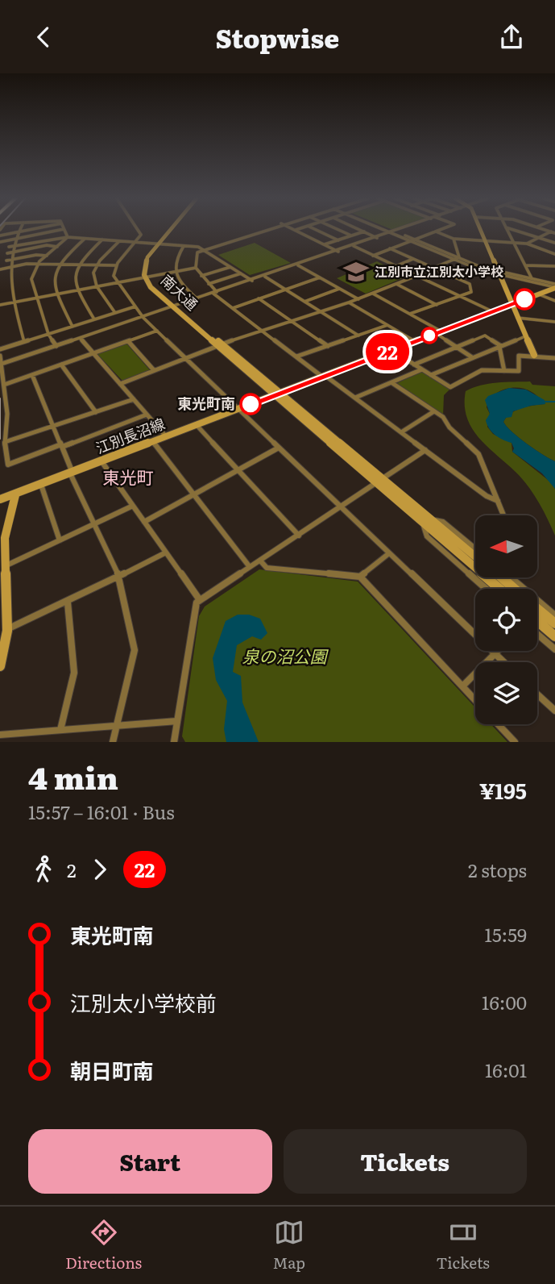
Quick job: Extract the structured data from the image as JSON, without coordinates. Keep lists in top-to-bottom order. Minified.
{"streets":{"street":["南大通","江別長沼線"]},"crossings":[["南大通","江別長沼線"]],"districts":["東光町"],"parks":["泉の沼公園"],"places":{"school or university":["江別市立江別太小学校"],"other":["東光町南"]},"lines":["bus line 22"],"north":"left","page":{"header":"Stopwise","on_map":"22","heading":["4 min","15:57 – 16:01 · Bus","¥195"],"legs":["2","22","2 stops"],"list":[{"name":"東光町南","value":"15:59"},{"name":"江別太小学校前","value":"16:00"},{"name":"朝日町南","value":"16:01"}],"buttons":["Start","Tickets"],"tabs":["Directions","Map","Tickets"]}}
